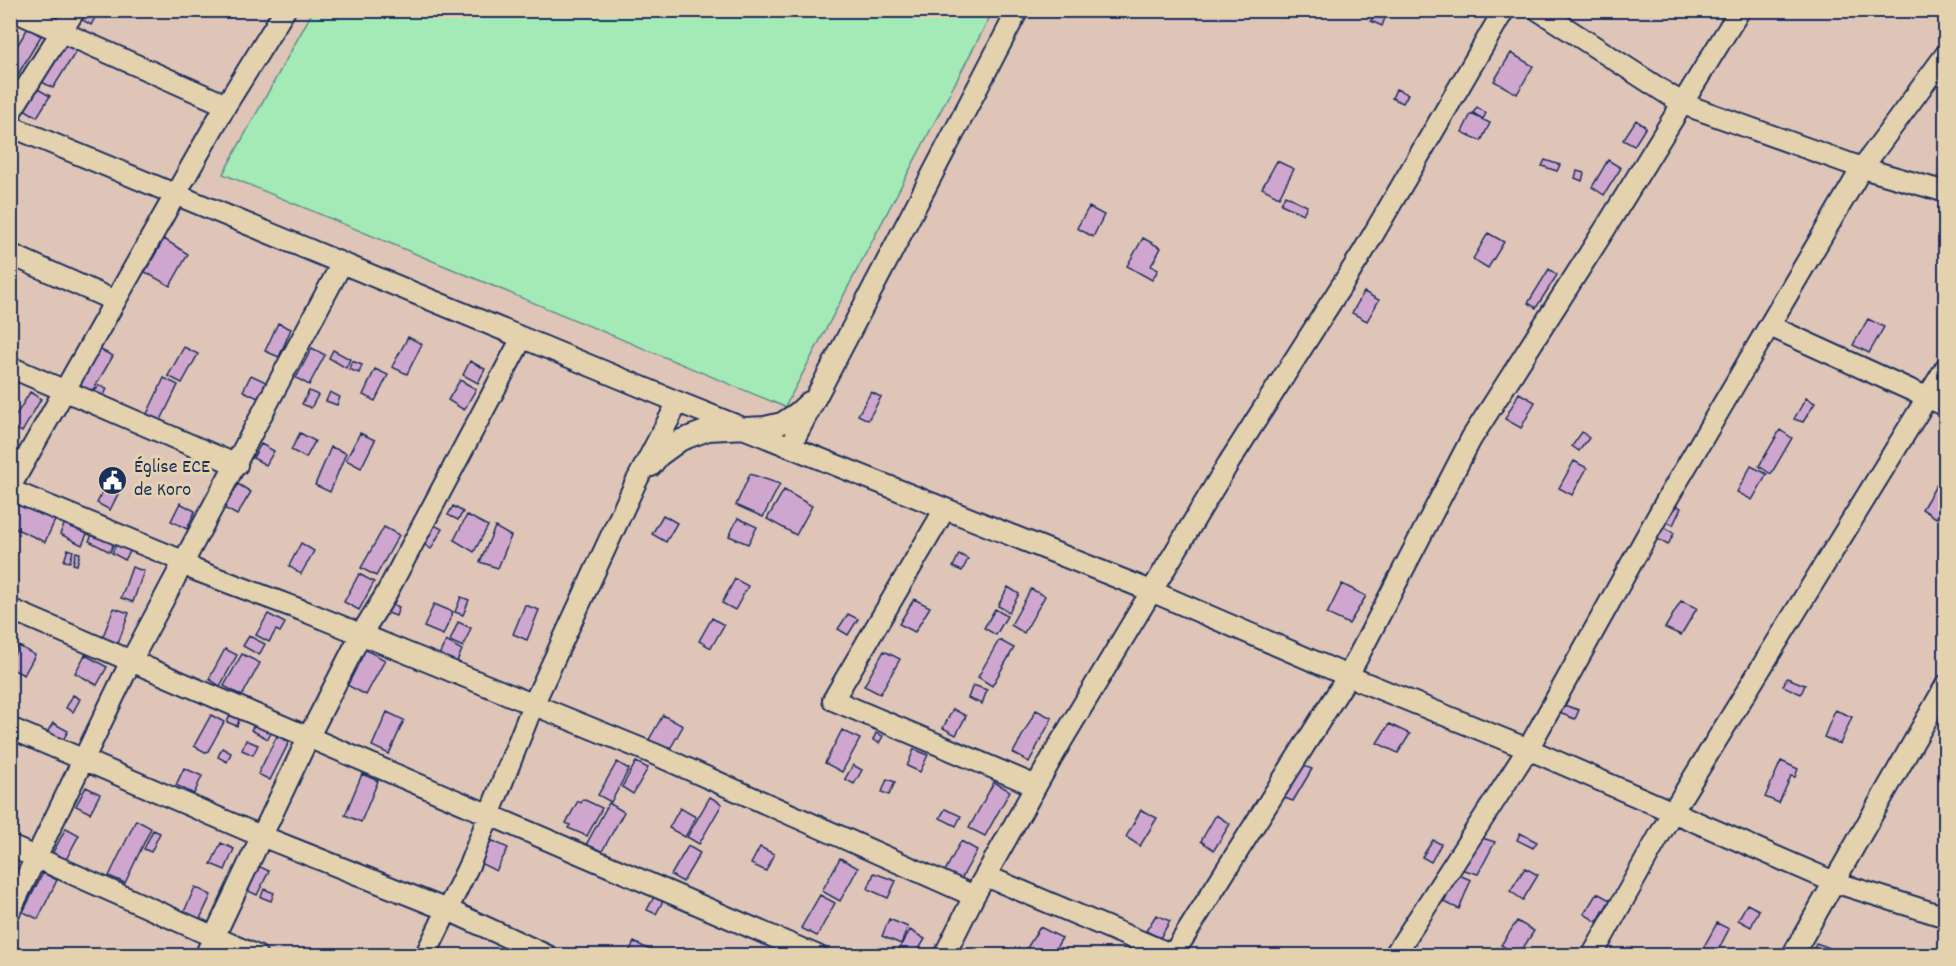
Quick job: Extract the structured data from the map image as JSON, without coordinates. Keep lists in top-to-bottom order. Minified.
{"places":{"public building":["Église ECE de Koro"]}}
